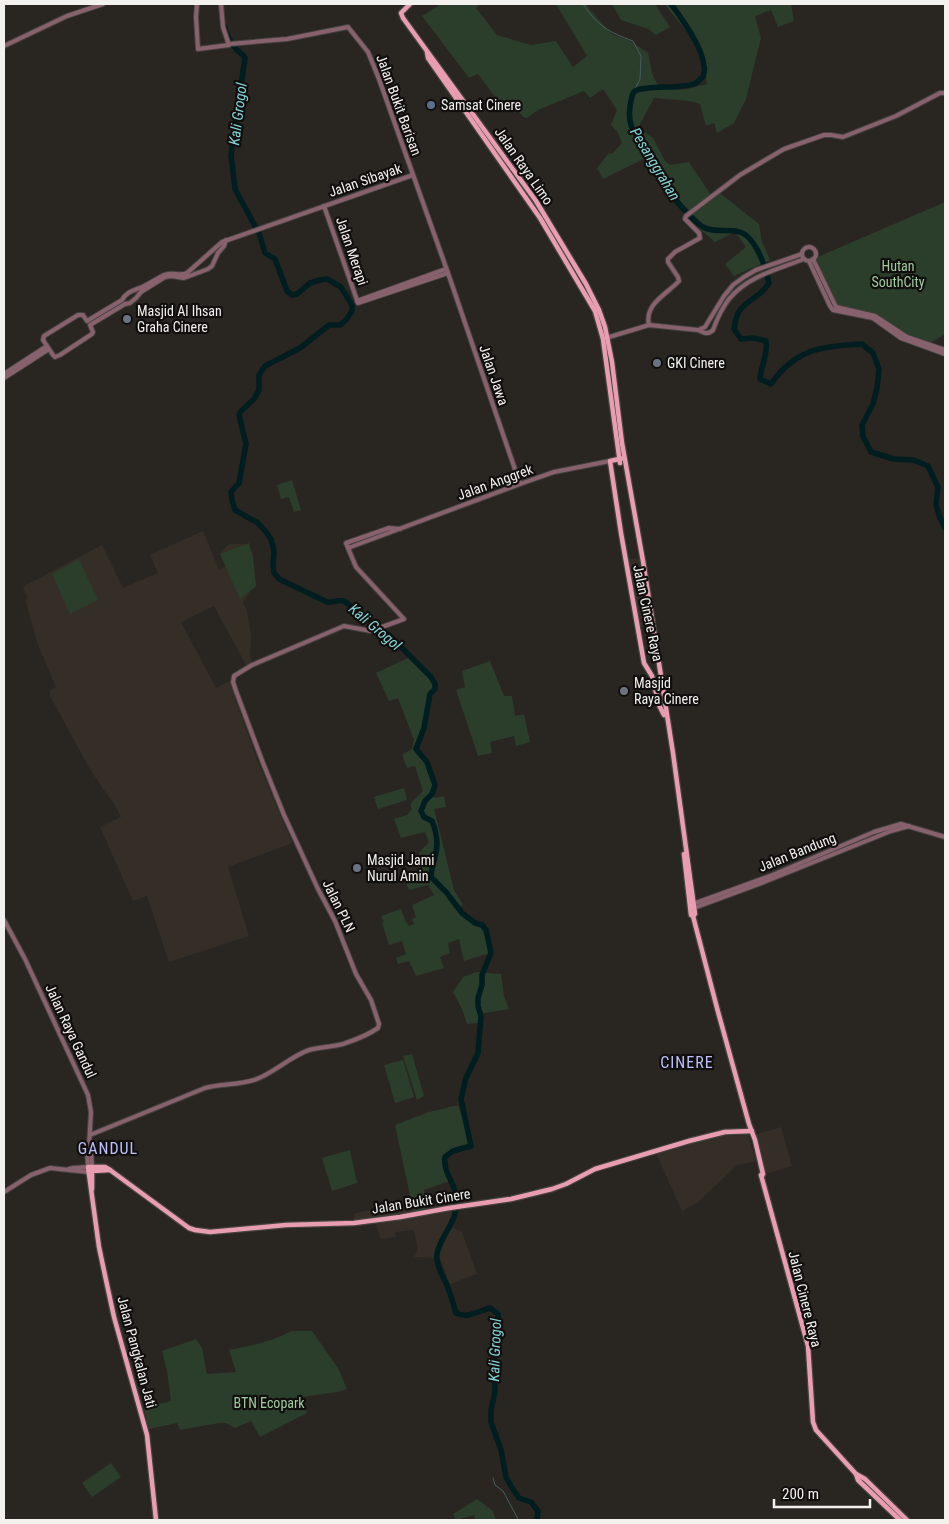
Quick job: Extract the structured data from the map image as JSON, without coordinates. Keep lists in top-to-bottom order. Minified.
{"streets":{"main road":["Jalan Raya Limo","Jalan Anggrek","Jalan Cinere Raya","Jalan Bukit Cinere","Jalan Pangkalan Jati"],"street":["Jalan Bukit Barisan","Jalan Sibayak","Jalan Merapi","Jalan Jawa","Jalan Bandung","Jalan PLN","Jalan Raya Gandul"]},"crossings":[["Jalan Bukit Barisan","Jalan Sibayak"],["Jalan Bukit Barisan","Jalan Merapi"],["Jalan Bukit Barisan","Jalan Jawa"],["Jalan Raya Limo","Jalan Anggrek"],["Jalan Raya Limo","Jalan Cinere Raya"],["Jalan Sibayak","Jalan Merapi"],["Jalan Merapi","Jalan Jawa"],["Jalan Jawa","Jalan Anggrek"],["Jalan Anggrek","Jalan Cinere Raya"],["Jalan Anggrek","Jalan PLN"],["Jalan Cinere Raya","Jalan Bandung"],["Jalan Cinere Raya","Jalan Bukit Cinere"],["Jalan PLN","Jalan Raya Gandul"],["Jalan Raya Gandul","Jalan Bukit Cinere"],["Jalan Raya Gandul","Jalan Pangkalan Jati"],["Jalan Bukit Cinere","Jalan Pangkalan Jati"]],"districts":["CINERE","GANDUL"],"water":["Kali Grogol","Pesanggrahan"],"parks":["Hutan SouthCity","BTN Ecopark"],"places":["Samsat Cinere","Masjid Al Ihsan Graha Cinere","GKI Cinere","Masjid Raya Cinere","Masjid Jami Nurul Amin"],"scale_bar":"200 m"}
